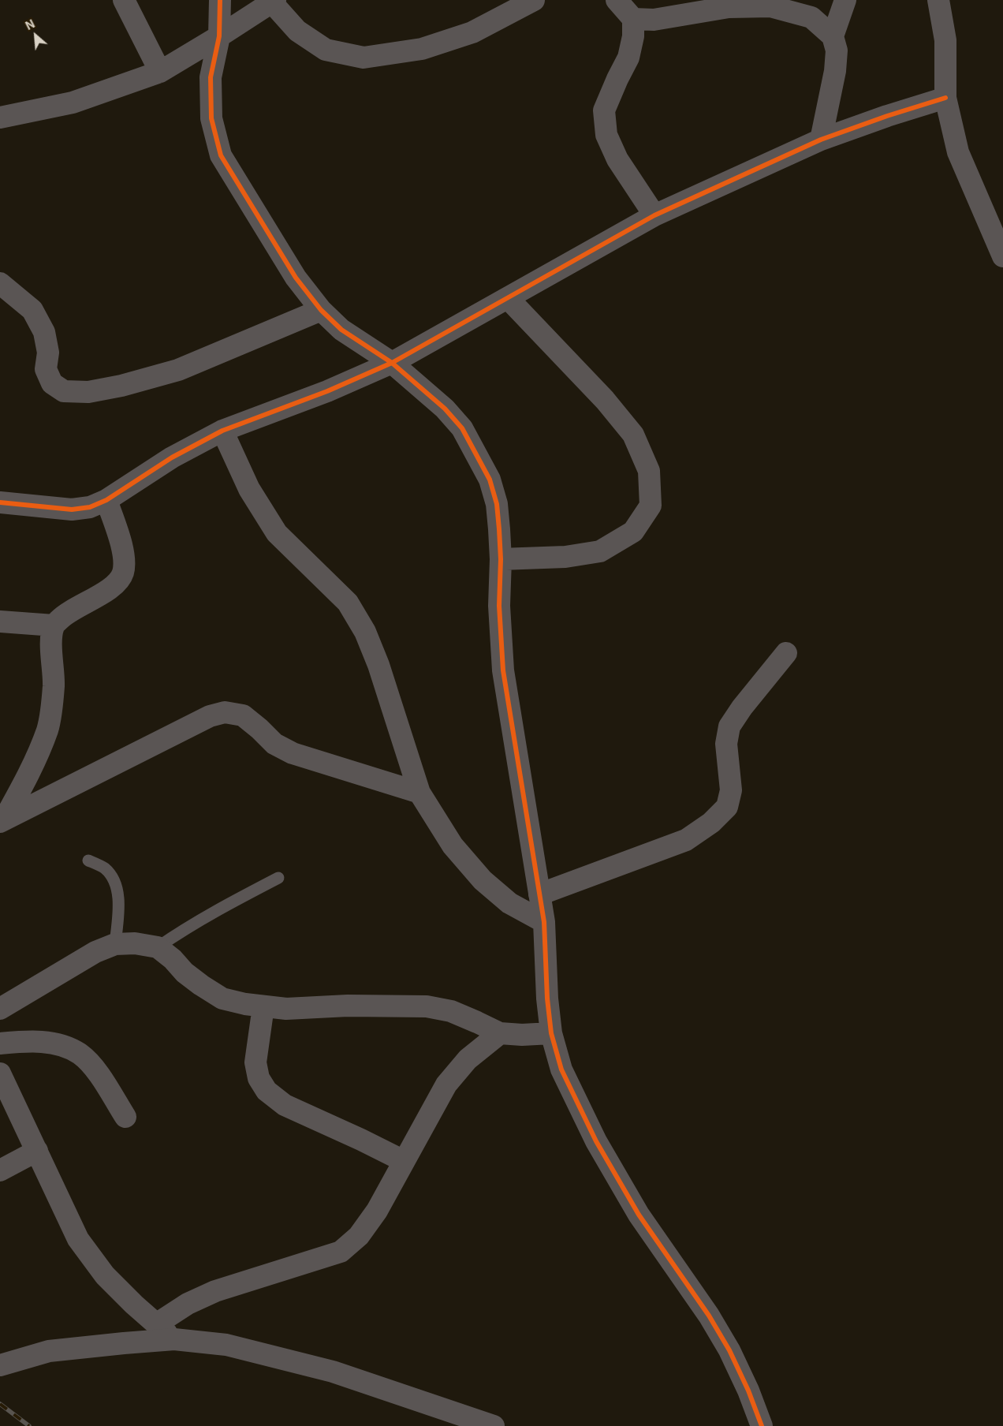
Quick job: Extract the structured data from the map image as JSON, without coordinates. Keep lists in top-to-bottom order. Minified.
{"north":"top left"}
